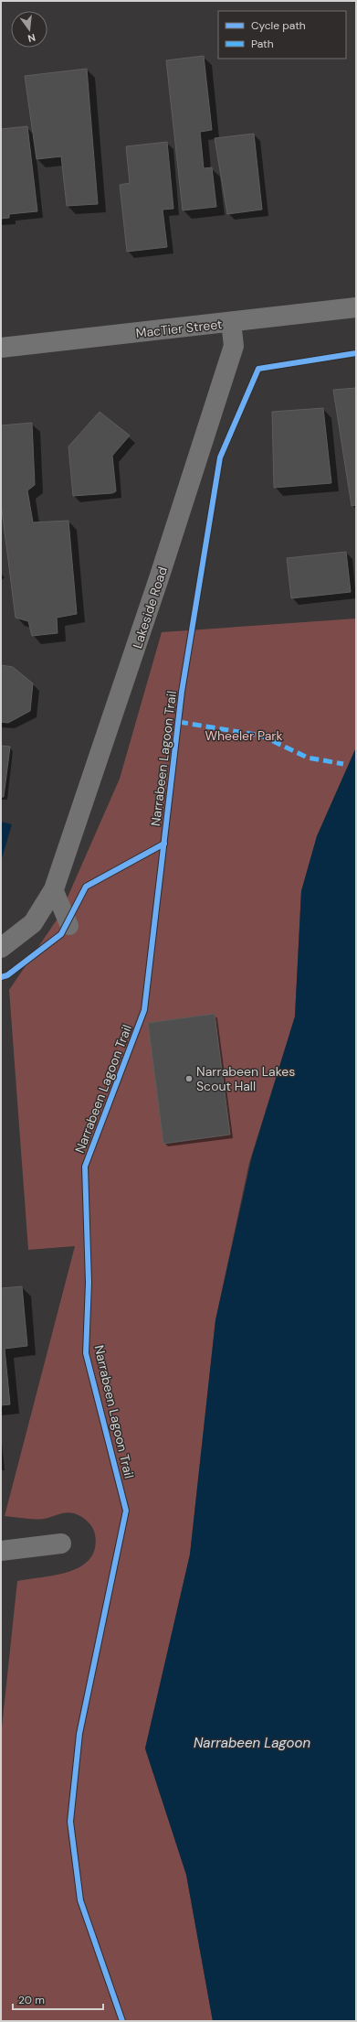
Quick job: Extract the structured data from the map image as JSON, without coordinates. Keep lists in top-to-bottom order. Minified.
{"streets":{"street":["MacTier Street","Lakeside Road"],"cycle path":["Narrabeen Lagoon Trail"]},"crossings":[["MacTier Street","Lakeside Road"]],"water":["Narrabeen Lagoon"],"parks":["Wheeler Park"],"places":["Narrabeen Lakes Scout Hall"],"legend":["Cycle path","Path"],"scale_bar":"20 m","north":"bottom"}
